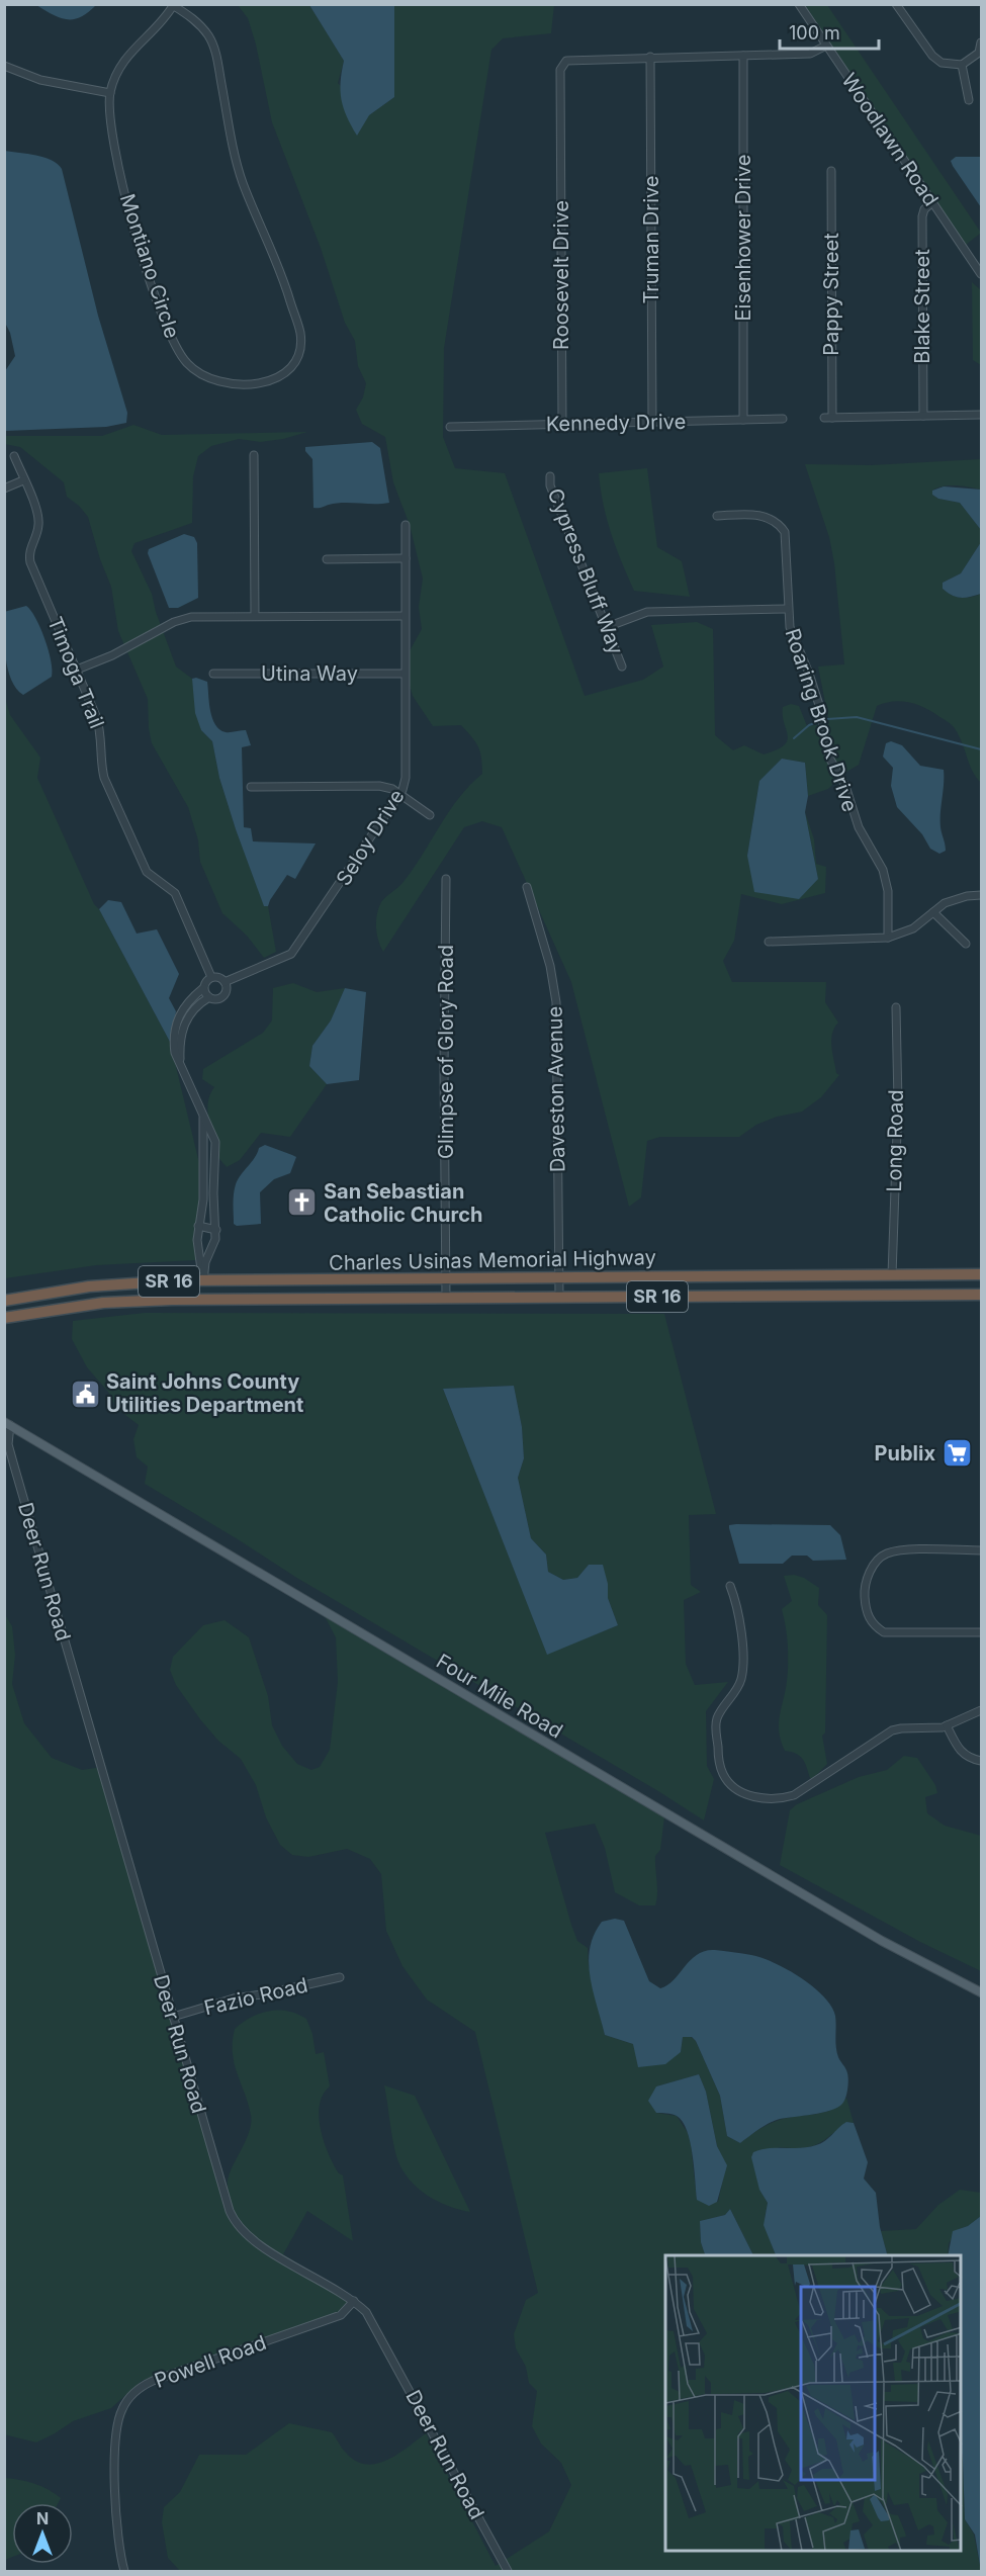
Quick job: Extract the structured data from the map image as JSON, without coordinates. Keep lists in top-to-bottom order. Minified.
{"streets":{"highway":["Charles Usinas Memorial Highway","SR 16"],"main road":["Four Mile Road"],"street":["Woodlawn Road","Eisenhower Drive","Truman Drive","Montiano Circle","Roosevelt Drive","Pappy Street","Blake Street","Kennedy Drive","Cypress Bluff Way","Timoga Trail","Utina Way","Roaring Brook Drive","Seloy Drive","Glimpse of Glory Road","Daveston Avenue","Long Road","Deer Run Road","Fazio Road","Powell Road"]},"crossings":[["Woodlawn Road","Blake Street"],["Eisenhower Drive","Kennedy Drive"],["Truman Drive","Roosevelt Drive"],["Truman Drive","Kennedy Drive"],["Roosevelt Drive","Kennedy Drive"],["Pappy Street","Blake Street"],["Timoga Trail","Seloy Drive"],["Utina Way","Seloy Drive"],["Glimpse of Glory Road","Charles Usinas Memorial Highway"],["Daveston Avenue","Charles Usinas Memorial Highway"],["Long Road","Charles Usinas Memorial Highway"],["Deer Run Road","Four Mile Road"],["Deer Run Road","Fazio Road"],["Deer Run Road","Powell Road"]],"places":{"church":["San Sebastian Catholic Church"],"public building":["Saint Johns County Utilities Department"],"supermarket":["Publix"]},"scale_bar":"100 m","north":"top"}
